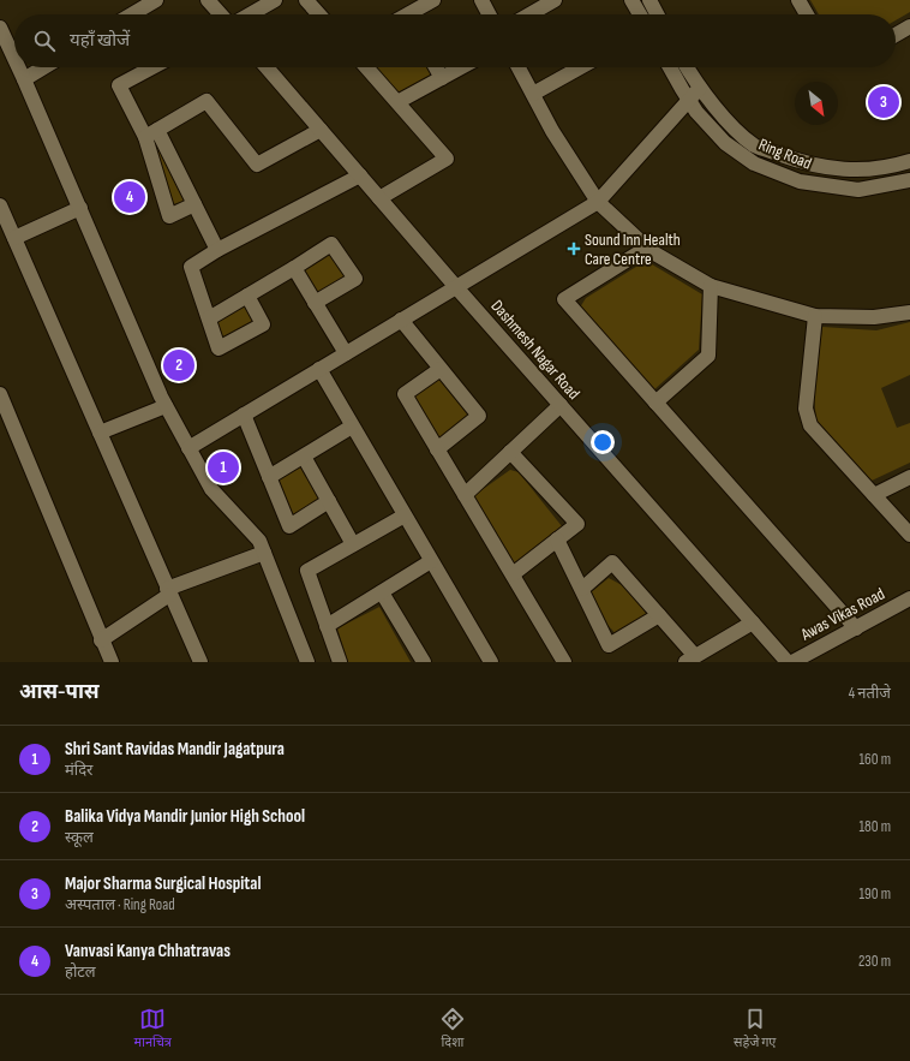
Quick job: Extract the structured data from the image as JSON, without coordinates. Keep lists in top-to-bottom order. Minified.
{"streets":{"street":["Ring Road","Dashmesh Nagar Road","Awas Vikas Road"]},"places":{"health":["Sound Inn Health Care Centre"]},"north":"bottom right","page":{"search":"यहाँ खोजें","pins":["3","4","2","1"],"heading":["आस-पास","4 नतीजे"],"list":[{"mark":"1","name":"Shri Sant Ravidas Mandir Jagatpura","note":"मंदिर","value":"160 m"},{"mark":"2","name":"Balika Vidya Mandir Junior High School","note":"स्कूल","value":"180 m"},{"mark":"3","name":"Major Sharma Surgical Hospital","note":"अस्पताल · Ring Road","value":"190 m"},{"mark":"4","name":"Vanvasi Kanya Chhatravas","note":"होटल","value":"230 m"}],"nav":["मानचित्र","दिशा","सहेजे गए"]}}
